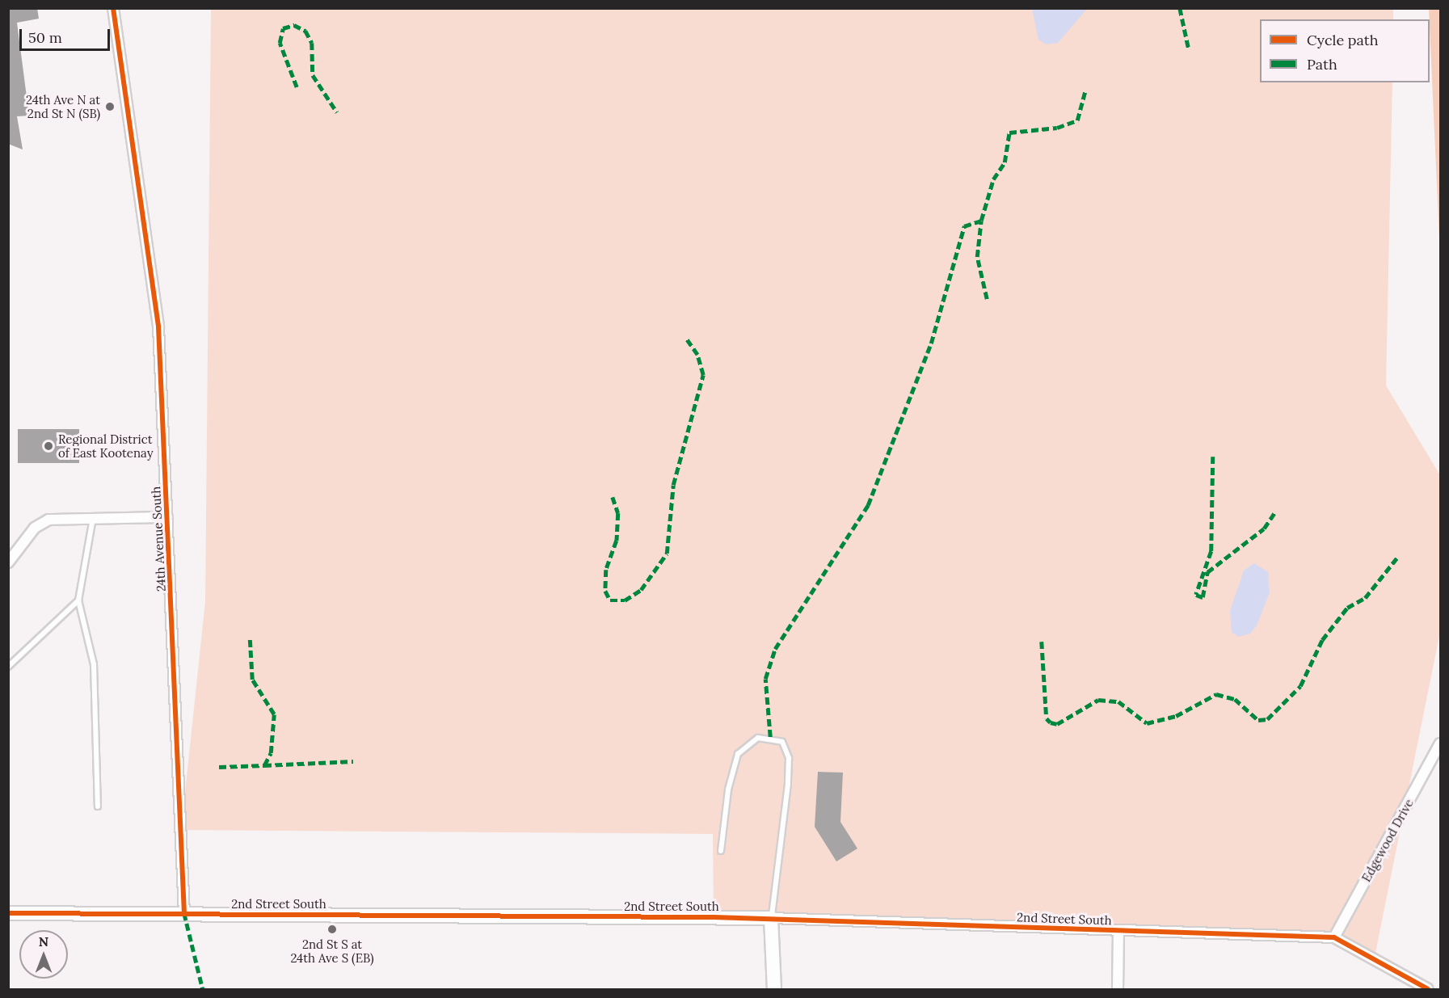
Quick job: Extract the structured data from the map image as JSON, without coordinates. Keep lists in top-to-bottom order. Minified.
{"streets":{"street":["24th Avenue South","Edgewood Drive","2nd Street South"]},"crossings":[["24th Avenue South","2nd Street South"],["Edgewood Drive","2nd Street South"]],"places":["24th Ave N at 2nd St N (SB)","Regional District of East Kootenay","2nd St S at 24th Ave S (EB)"],"legend":["Cycle path","Path"],"scale_bar":"50 m","north":"top"}
